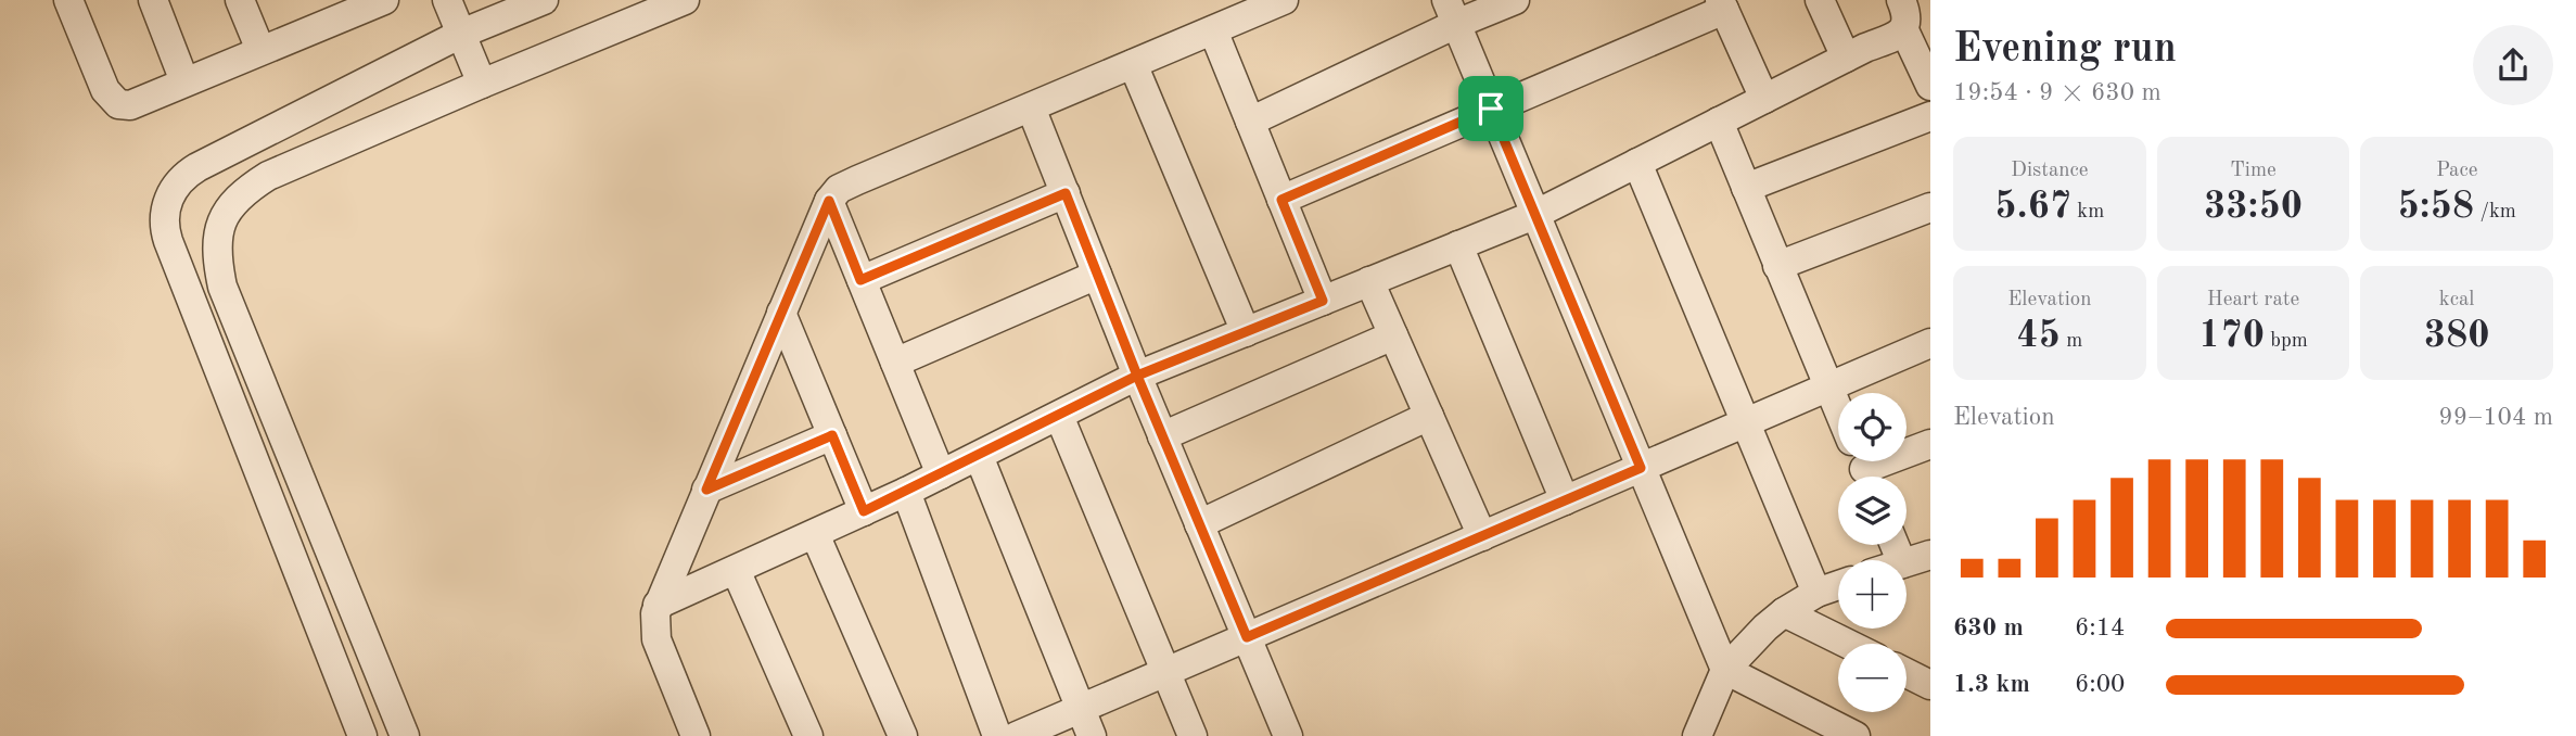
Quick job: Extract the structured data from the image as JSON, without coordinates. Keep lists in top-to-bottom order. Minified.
{"page":{"heading":["Evening run","19:54 · 9 × 630 m"],"stats":[["Distance","5.67 km"],["Time","33:50"],["Pace","5:58 /km"],["Elevation","45 m"],["Heart rate","170 bpm"],["kcal","380"]],"chart":["Elevation","99–104 m"],"map_buttons":["+","−"],"list":[{"name":"630 m","note":"6:14"},{"name":"1.3 km","note":"6:00"}]}}
